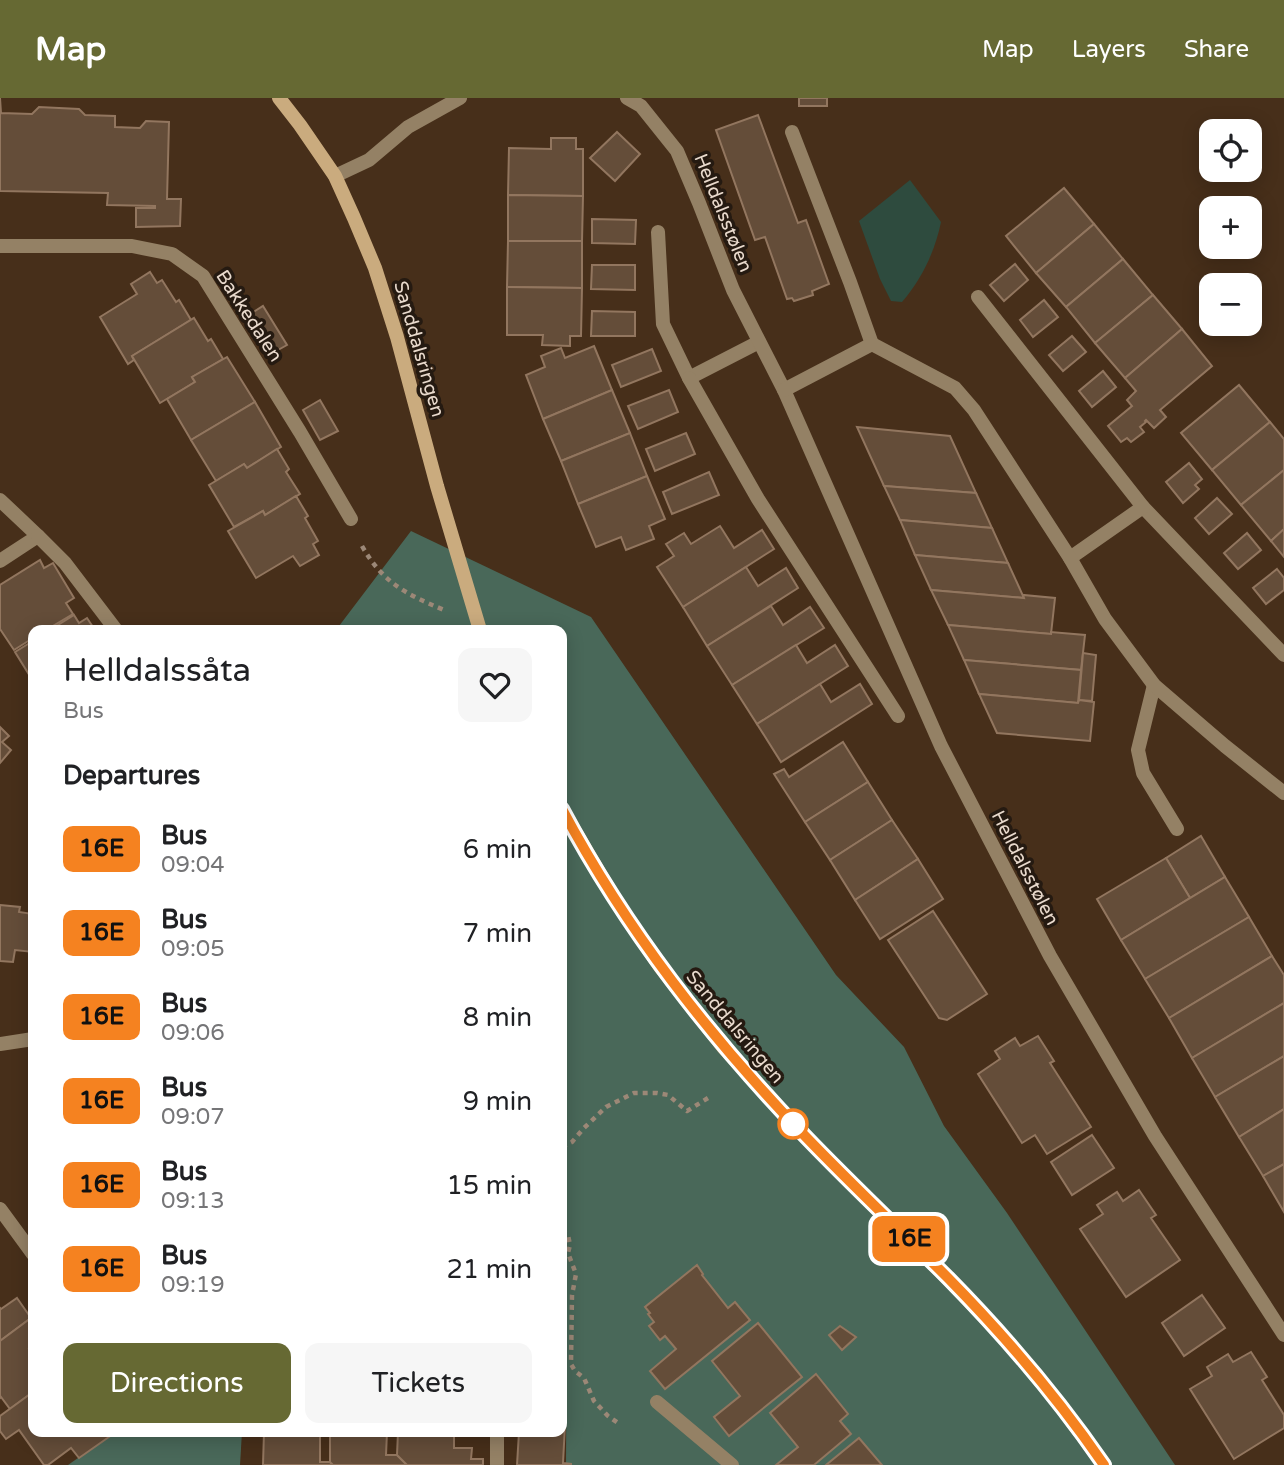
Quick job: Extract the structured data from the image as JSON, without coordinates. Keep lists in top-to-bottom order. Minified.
{"streets":{"main road":["Sanddalsringen"],"street":["Helldalsstølen","Bakkedalen"]},"lines":["bus line 16E"],"page":{"header":"Map","nav":["Map","Layers","Share"],"on_map":"16E","map_buttons":["+","−"],"heading":[["Helldalssåta","Bus"],"Departures"],"list":[{"mark":"16E","name":"Bus","note":"09:04","value":"6 min"},{"mark":"16E","name":"Bus","note":"09:05","value":"7 min"},{"mark":"16E","name":"Bus","note":"09:06","value":"8 min"},{"mark":"16E","name":"Bus","note":"09:07","value":"9 min"},{"mark":"16E","name":"Bus","note":"09:13","value":"15 min"},{"mark":"16E","name":"Bus","note":"09:19","value":"21 min"}],"buttons":["Directions","Tickets"]}}
